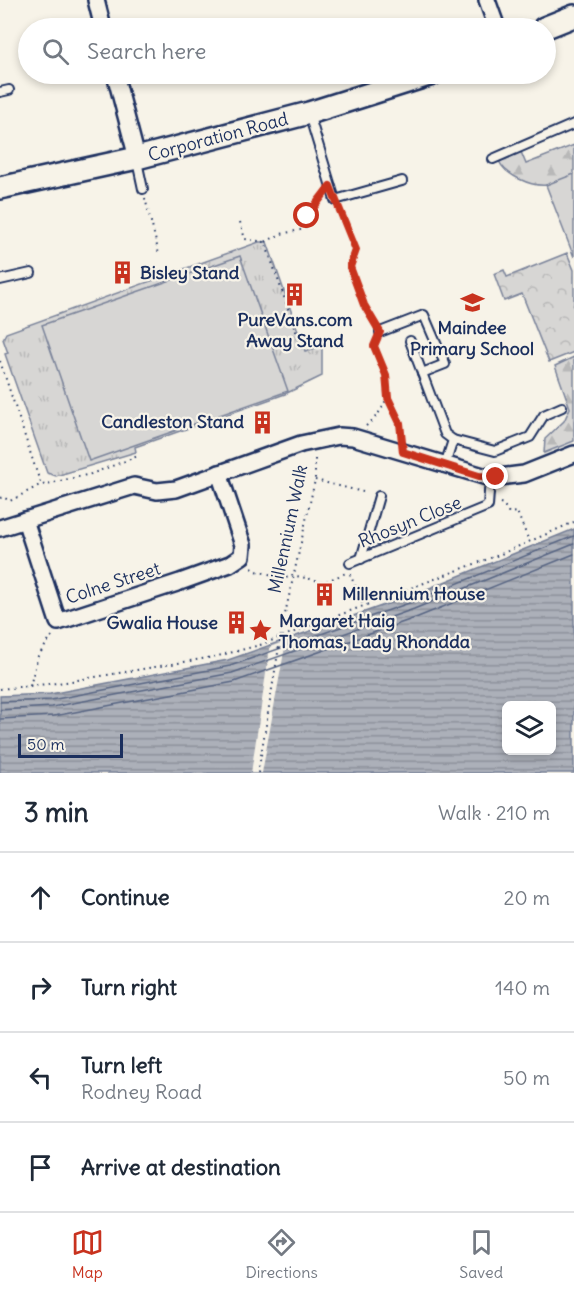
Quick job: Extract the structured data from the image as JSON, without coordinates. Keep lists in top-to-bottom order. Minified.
{"streets":{"street":["Corporation Road","Colne Street"],"lane":["Rhosyn Close"],"path":["Millennium Walk"]},"places":{"building":["Bisley Stand","PureVans.com Away Stand","Candleston Stand","Millennium House","Gwalia House"],"school or university":["Maindee Primary School"],"place":["Margaret Haig Thomas, Lady Rhondda"]},"scale_bar":"50 m","page":{"search":"Search here","scale":"50 m","heading":["3 min","Walk · 210 m"],"list":[["Continue","20 m"],["Turn right","140 m"],["Turn left","Rodney Road","50 m"],"Arrive at destination"],"nav":["Map","Directions","Saved"]}}
